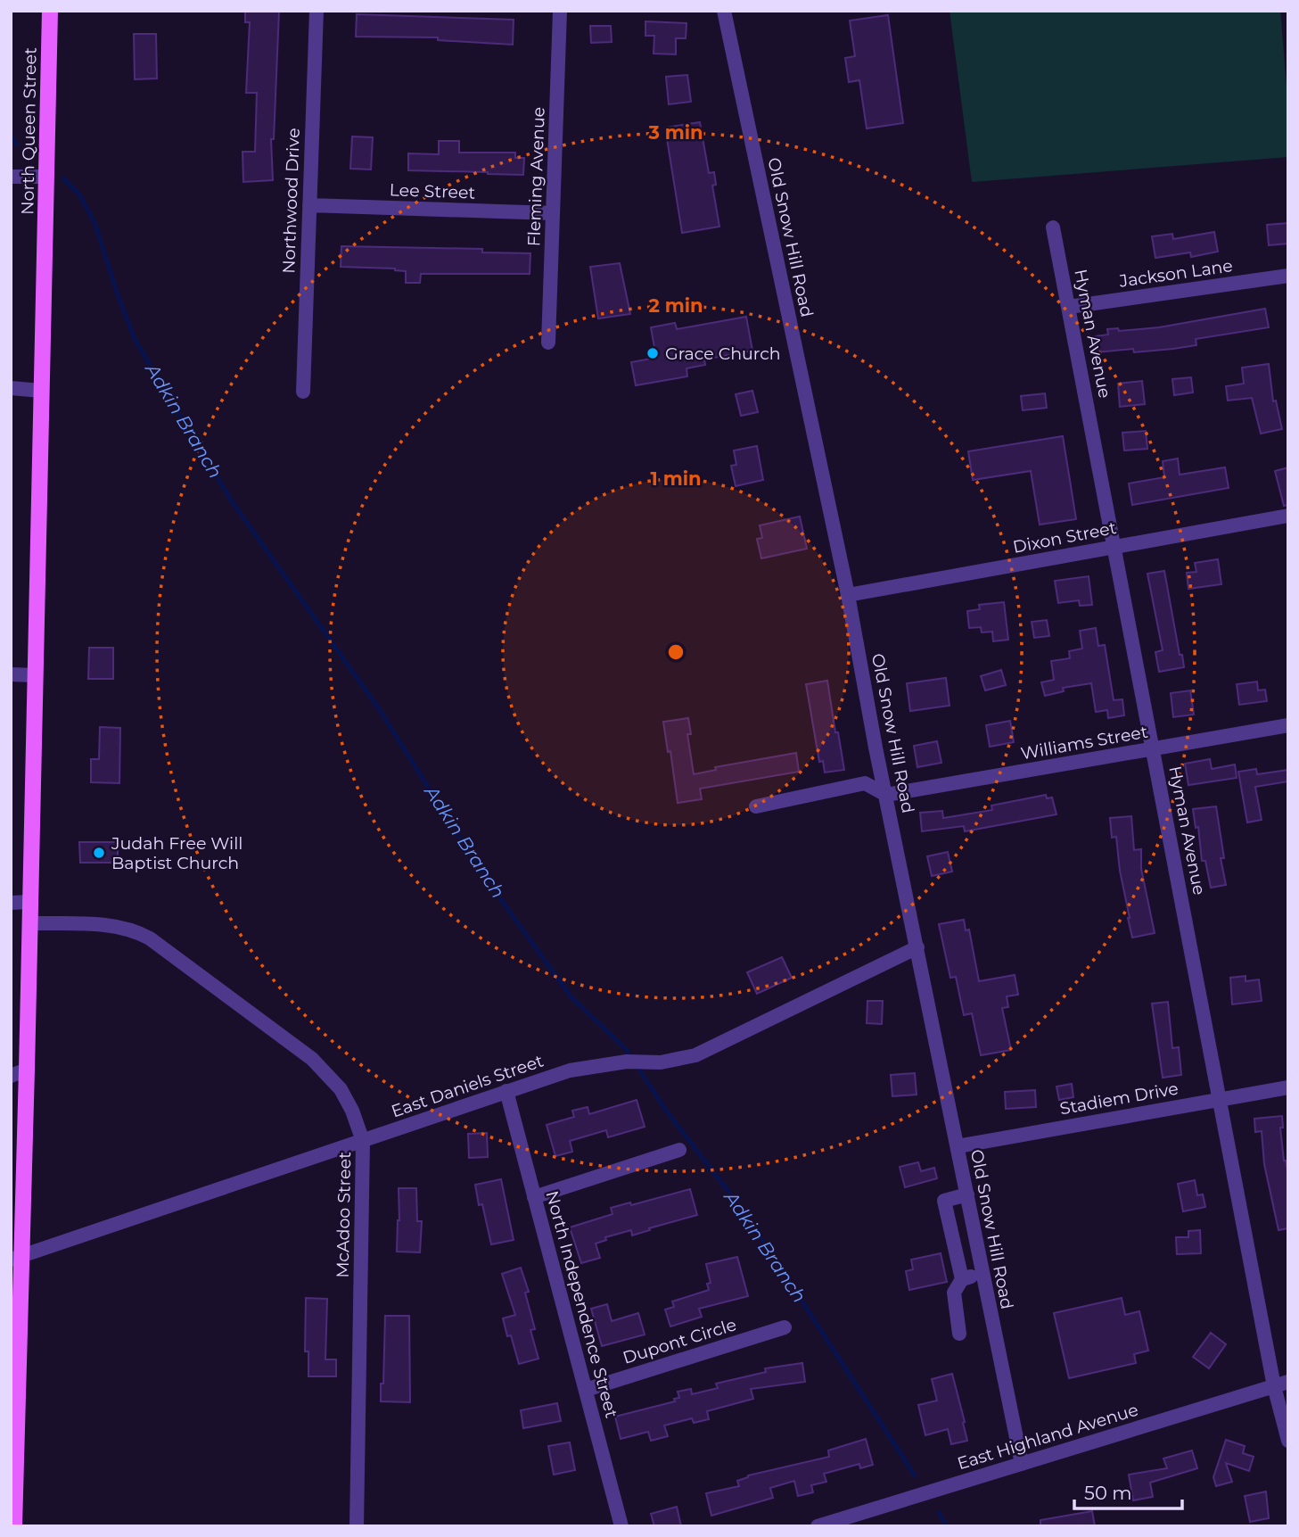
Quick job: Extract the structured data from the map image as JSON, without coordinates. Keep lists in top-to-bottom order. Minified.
{"streets":{"main road":["North Queen Street"],"street":["Fleming Avenue","Lee Street","Northwood Drive","Old Snow Hill Road","Jackson Lane","Hyman Avenue","Dixon Street","Williams Street","East Daniels Street","Stadiem Drive","McAdoo Street","North Independence Street","Dupont Circle","East Highland Avenue"]},"crossings":[["North Queen Street","East Daniels Street"],["North Queen Street","McAdoo Street"],["Fleming Avenue","Lee Street"],["Lee Street","Northwood Drive"],["Old Snow Hill Road","Dixon Street"],["Old Snow Hill Road","Williams Street"],["Old Snow Hill Road","East Daniels Street"],["Old Snow Hill Road","Stadiem Drive"],["Old Snow Hill Road","East Highland Avenue"],["Jackson Lane","Hyman Avenue"],["Hyman Avenue","Dixon Street"],["Hyman Avenue","Williams Street"],["Hyman Avenue","Stadiem Drive"],["Hyman Avenue","East Highland Avenue"],["East Daniels Street","McAdoo Street"],["East Daniels Street","North Independence Street"],["North Independence Street","Dupont Circle"]],"water":["Adkin Branch"],"places":["Grace Church","Judah Free Will Baptist Church"],"scale_bar":"50 m","rings":["3 min","2 min","1 min"]}
